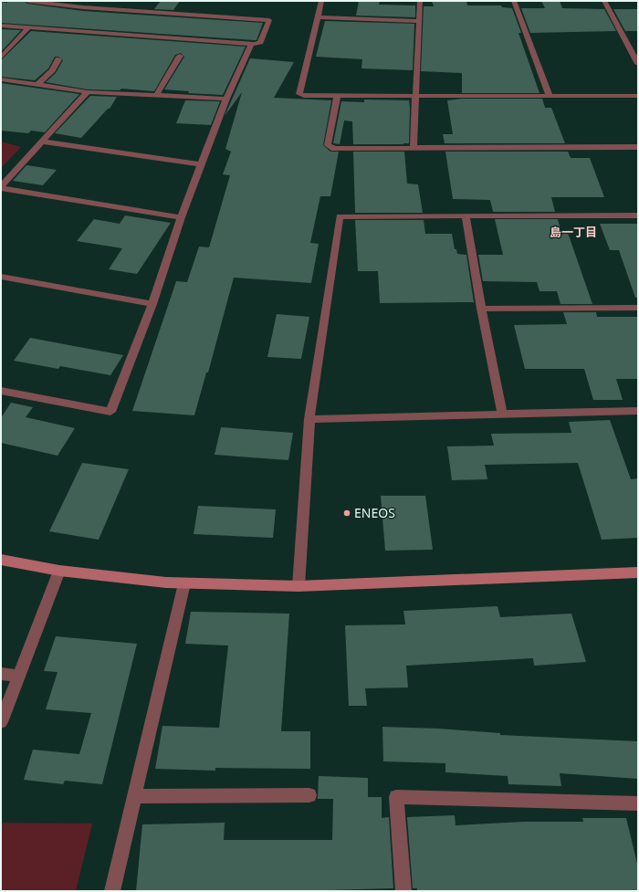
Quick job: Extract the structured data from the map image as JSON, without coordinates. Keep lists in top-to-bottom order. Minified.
{"districts":["島一丁目"],"places":["ENEOS"]}
